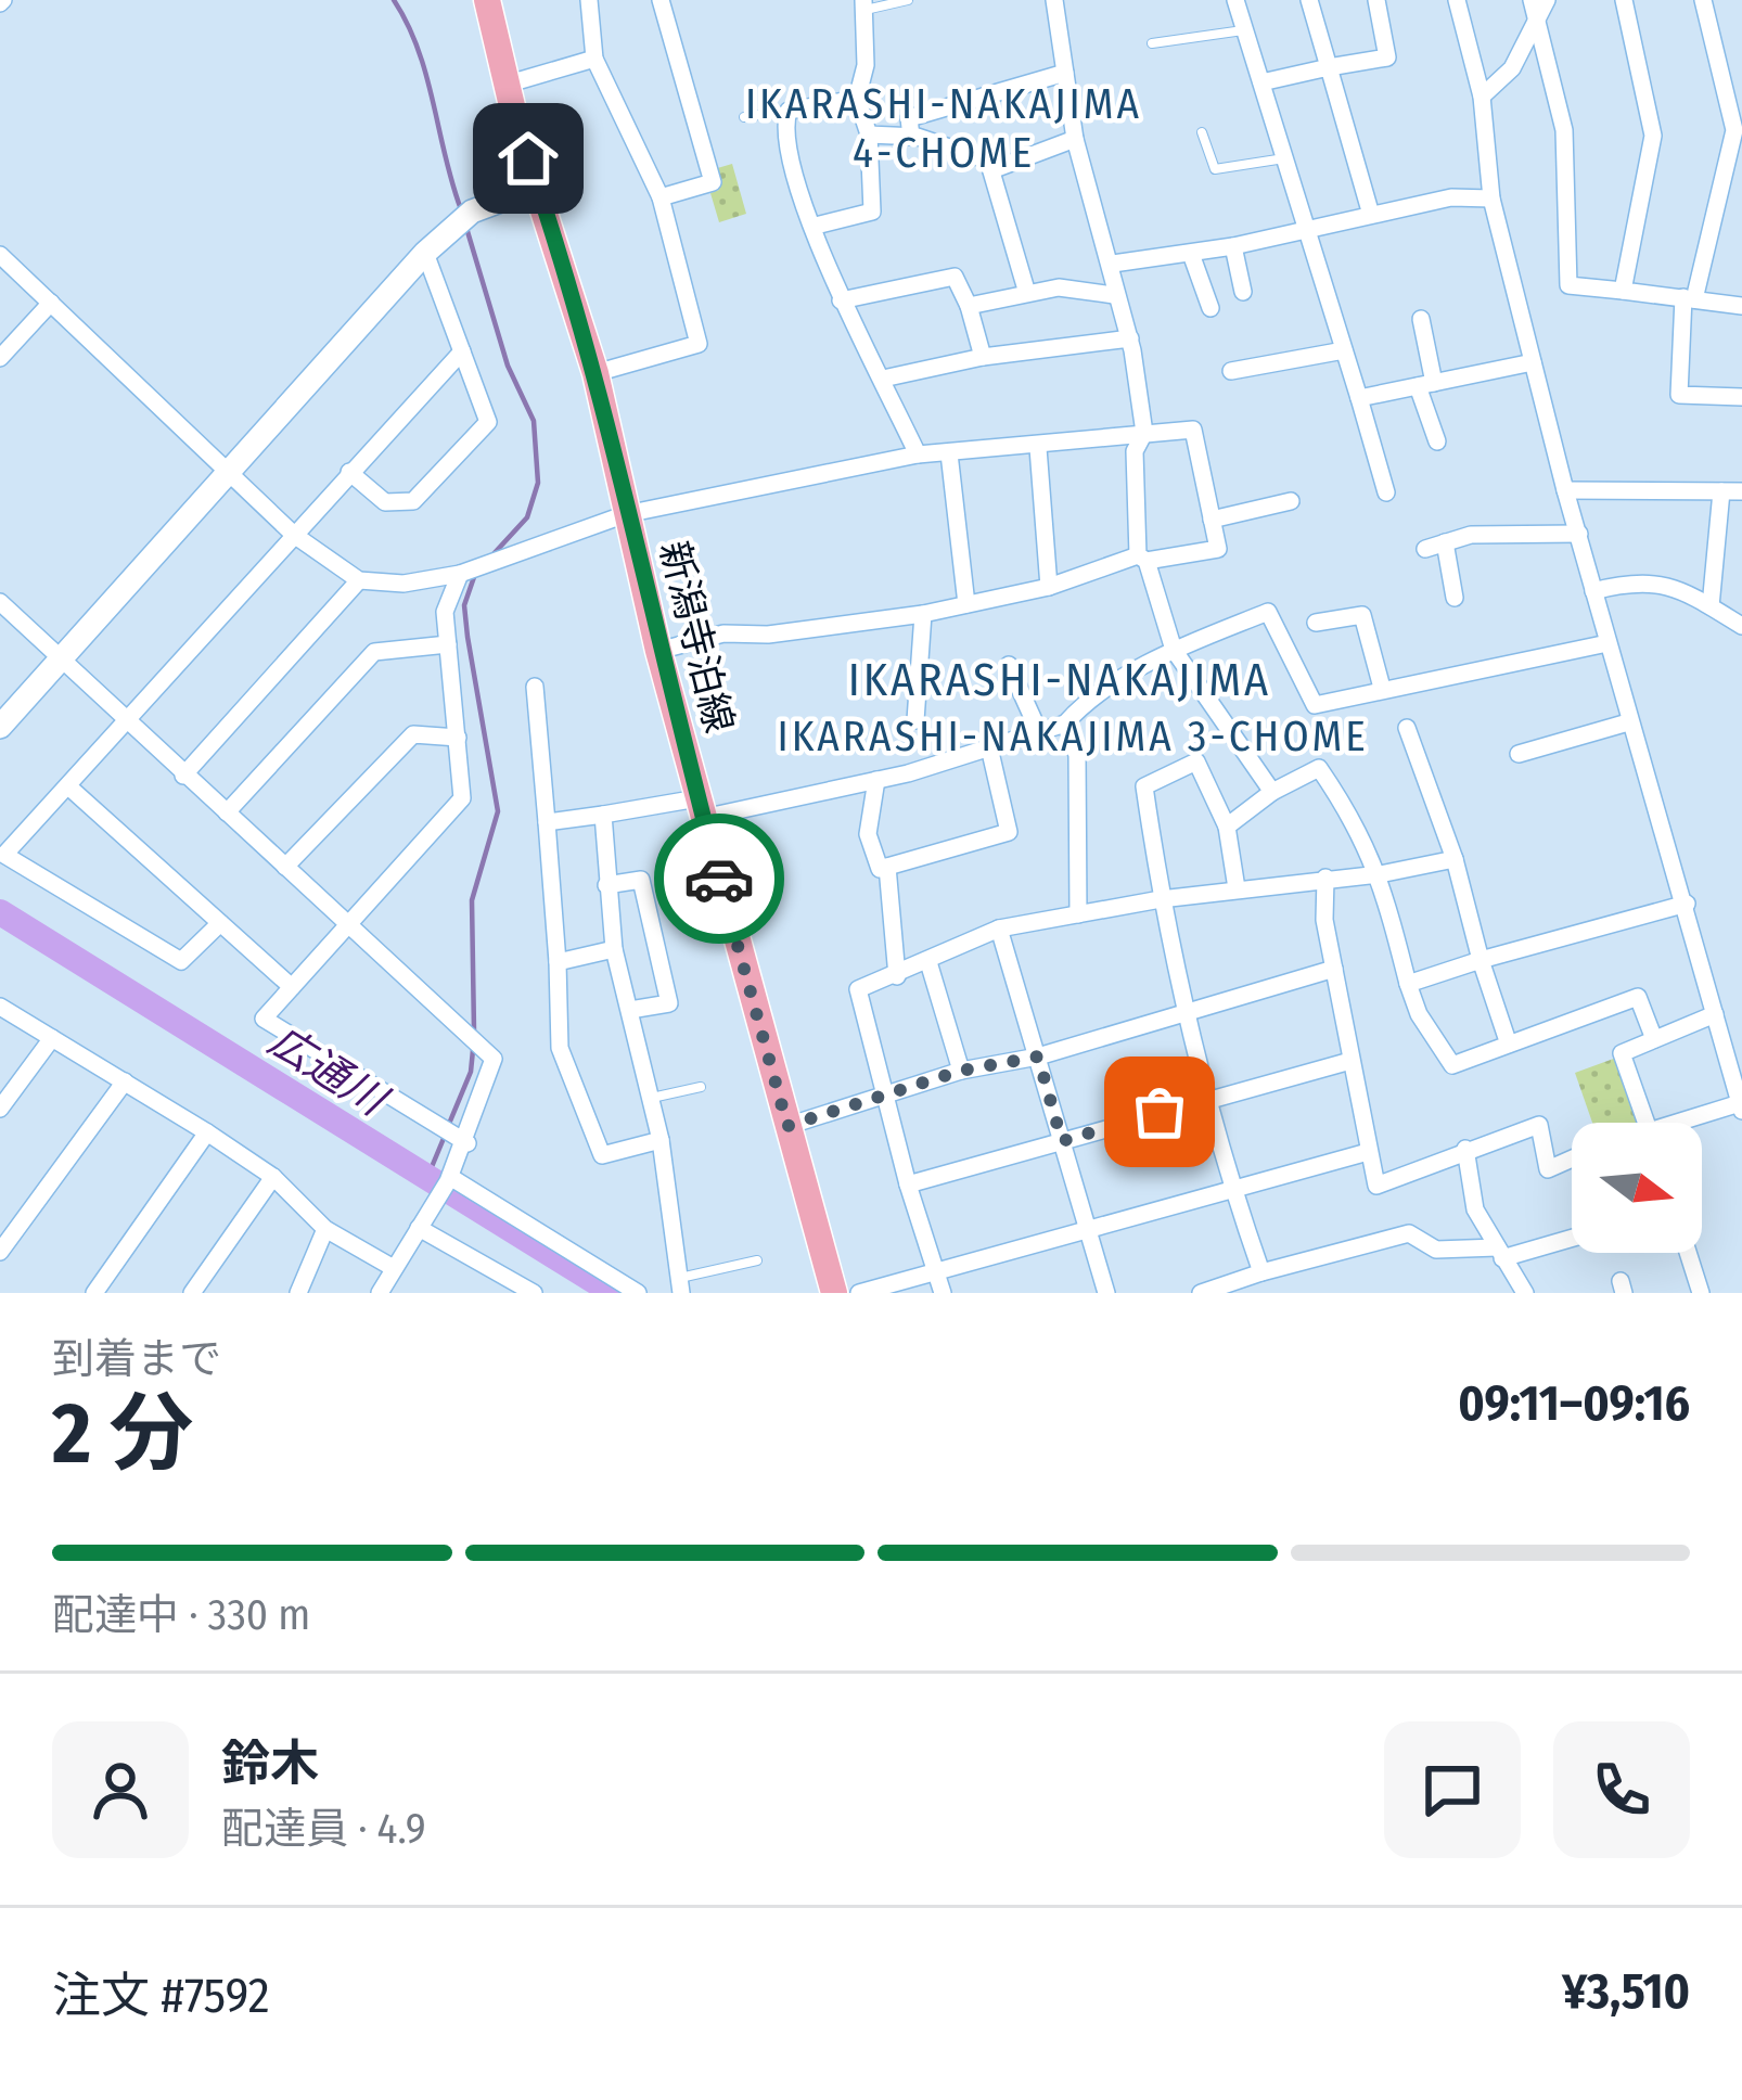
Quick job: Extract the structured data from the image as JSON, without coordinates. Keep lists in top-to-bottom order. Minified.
{"streets":{"main road":["新潟寺泊線"]},"districts":["IKARASHI-NAKAJIMA 4-CHOME","IKARASHI-NAKAJIMA","IKARASHI-NAKAJIMA 3-CHOME"],"water":["広通川"],"north":"right","page":{"heading":["2 分","到着まで","09:11–09:16"],"panel":["鈴木","配達員 · 4.9","注文 #7592","¥3,510"],"bar":"配達中 · 330 m"}}
